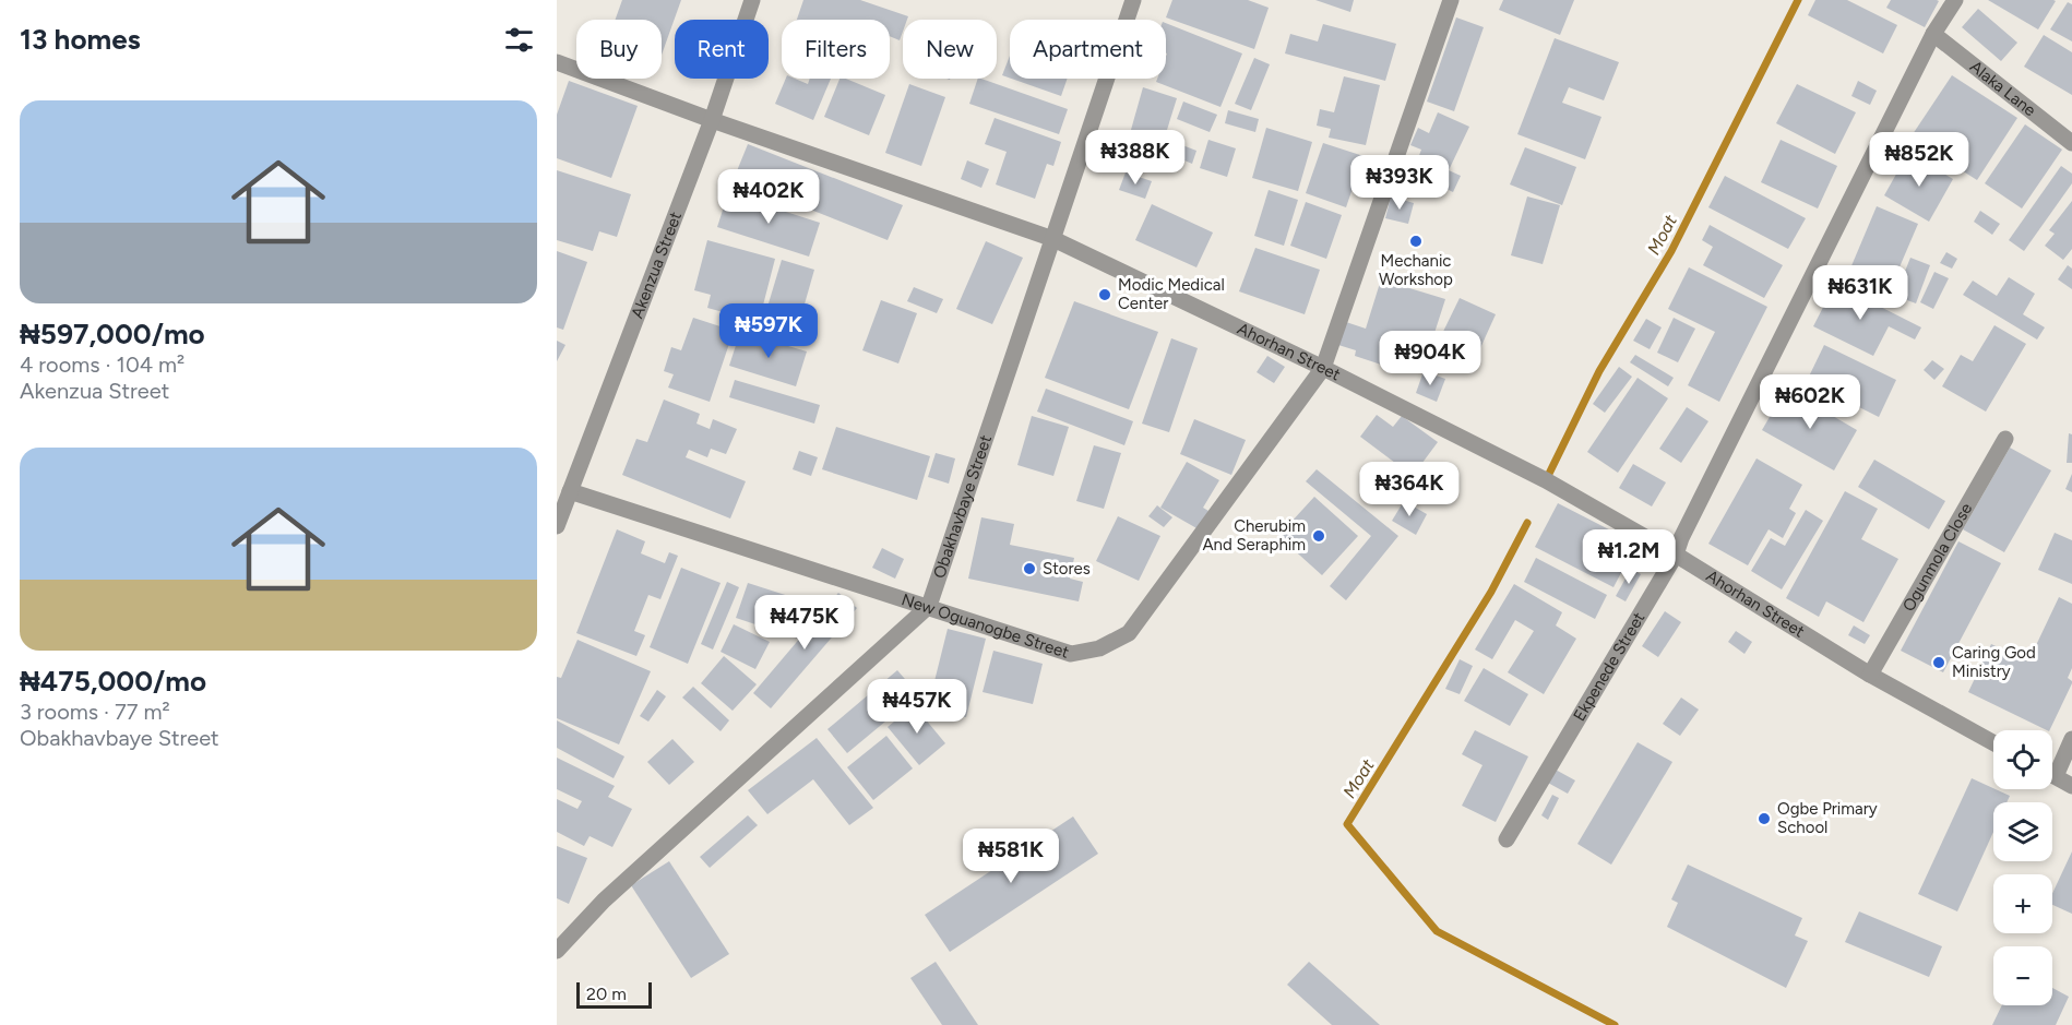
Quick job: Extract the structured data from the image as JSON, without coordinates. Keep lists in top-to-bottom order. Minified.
{"streets":{"street":["Alaka Lane","Akenzua Street","Ahorhan Street","Obakhavbaye Street","Ogunmola Close","New Oguanogbe Street","Ekpenede Street"]},"crossings":[["Alaka Lane","Ekpenede Street"],["Akenzua Street","Ahorhan Street"],["Akenzua Street","New Oguanogbe Street"],["Ahorhan Street","Obakhavbaye Street"],["Ahorhan Street","Ogunmola Close"],["Ahorhan Street","New Oguanogbe Street"],["Ahorhan Street","Ekpenede Street"],["Obakhavbaye Street","New Oguanogbe Street"]],"water":["Moat"],"places":["Mechanic Workshop","Modic Medical Center","Cherubim And Seraphim","Stores","Caring God Ministry","Ogbe Primary School"],"scale_bar":"20 m","page":{"heading":"13 homes","chip":["Buy","Rent","Filters","New","Apartment"],"list":[{"name":"₦597,000/mo","note":"4 rooms · 104 m² · Akenzua Street"},{"name":"₦475,000/mo","note":"3 rooms · 77 m² · Obakhavbaye Street"}],"price":["₦388K","₦852K","₦393K","₦402K","₦631K","₦597K","₦904K","₦602K","₦364K","₦1.2M","₦475K","₦457K","₦581K"],"map_buttons":["+","−"],"scale":"20 m"}}
